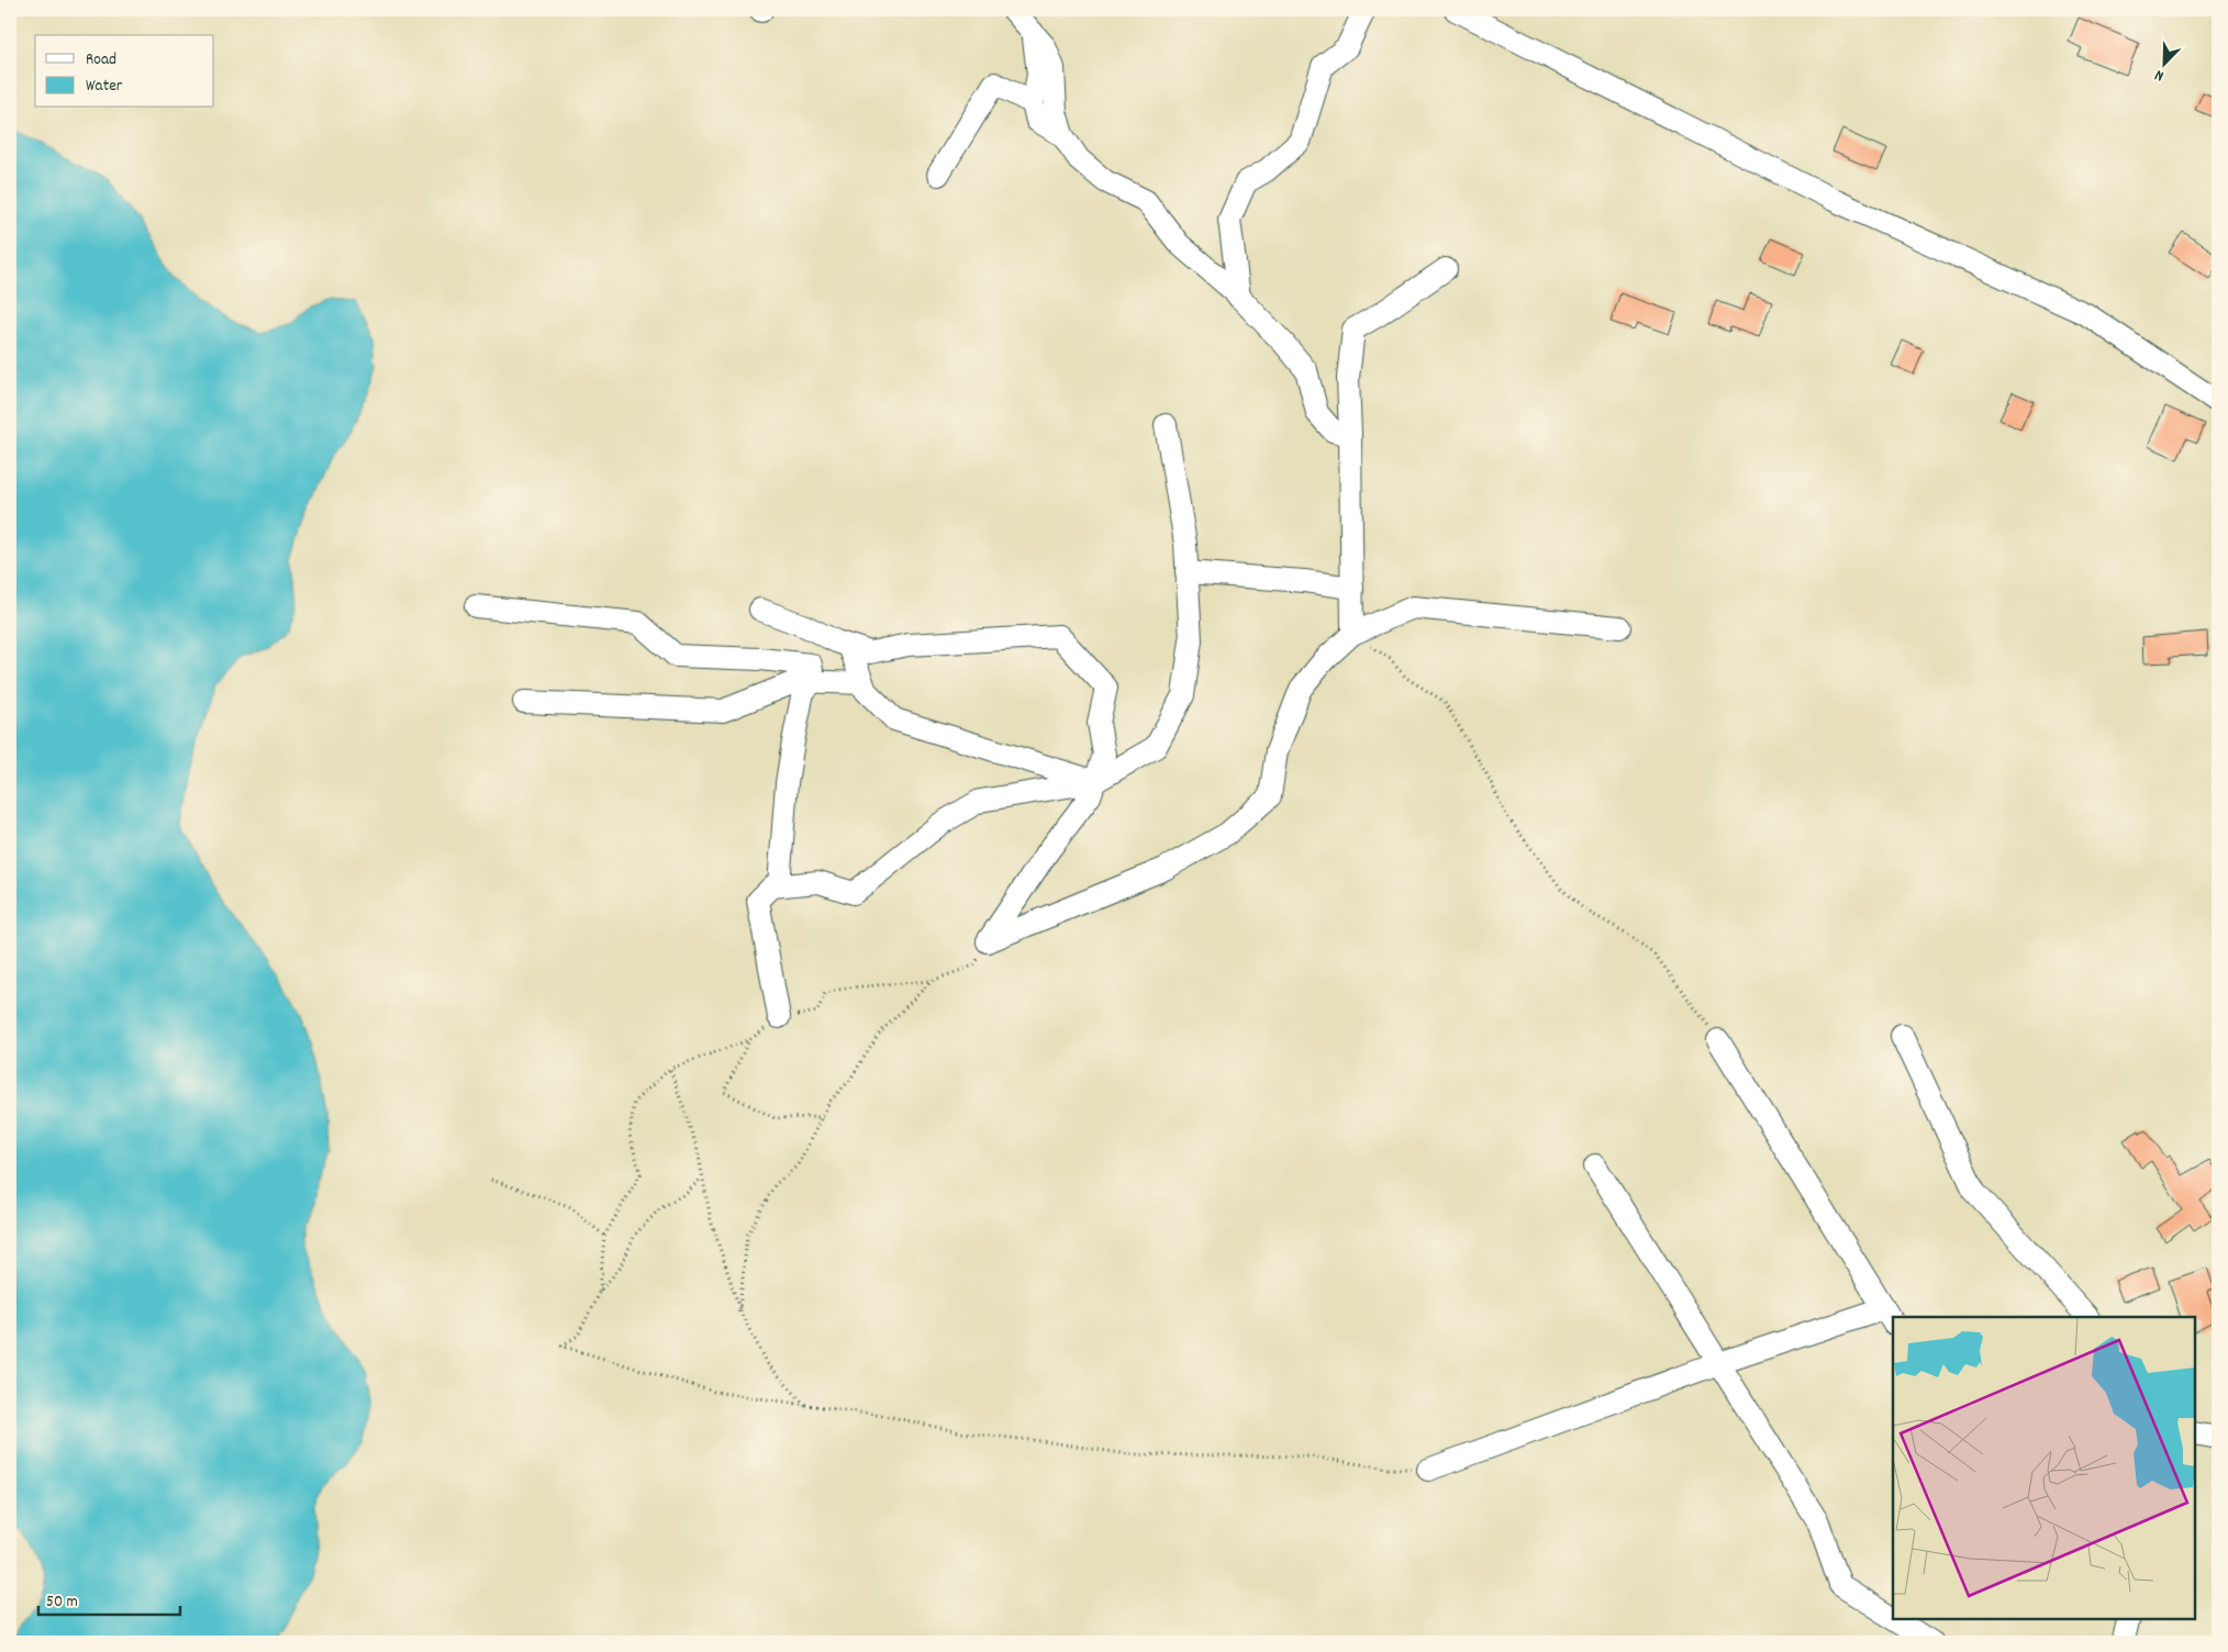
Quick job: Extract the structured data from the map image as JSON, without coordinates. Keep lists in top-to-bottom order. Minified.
{"legend":["Road","Water"],"scale_bar":"50 m","north":"bottom left"}
